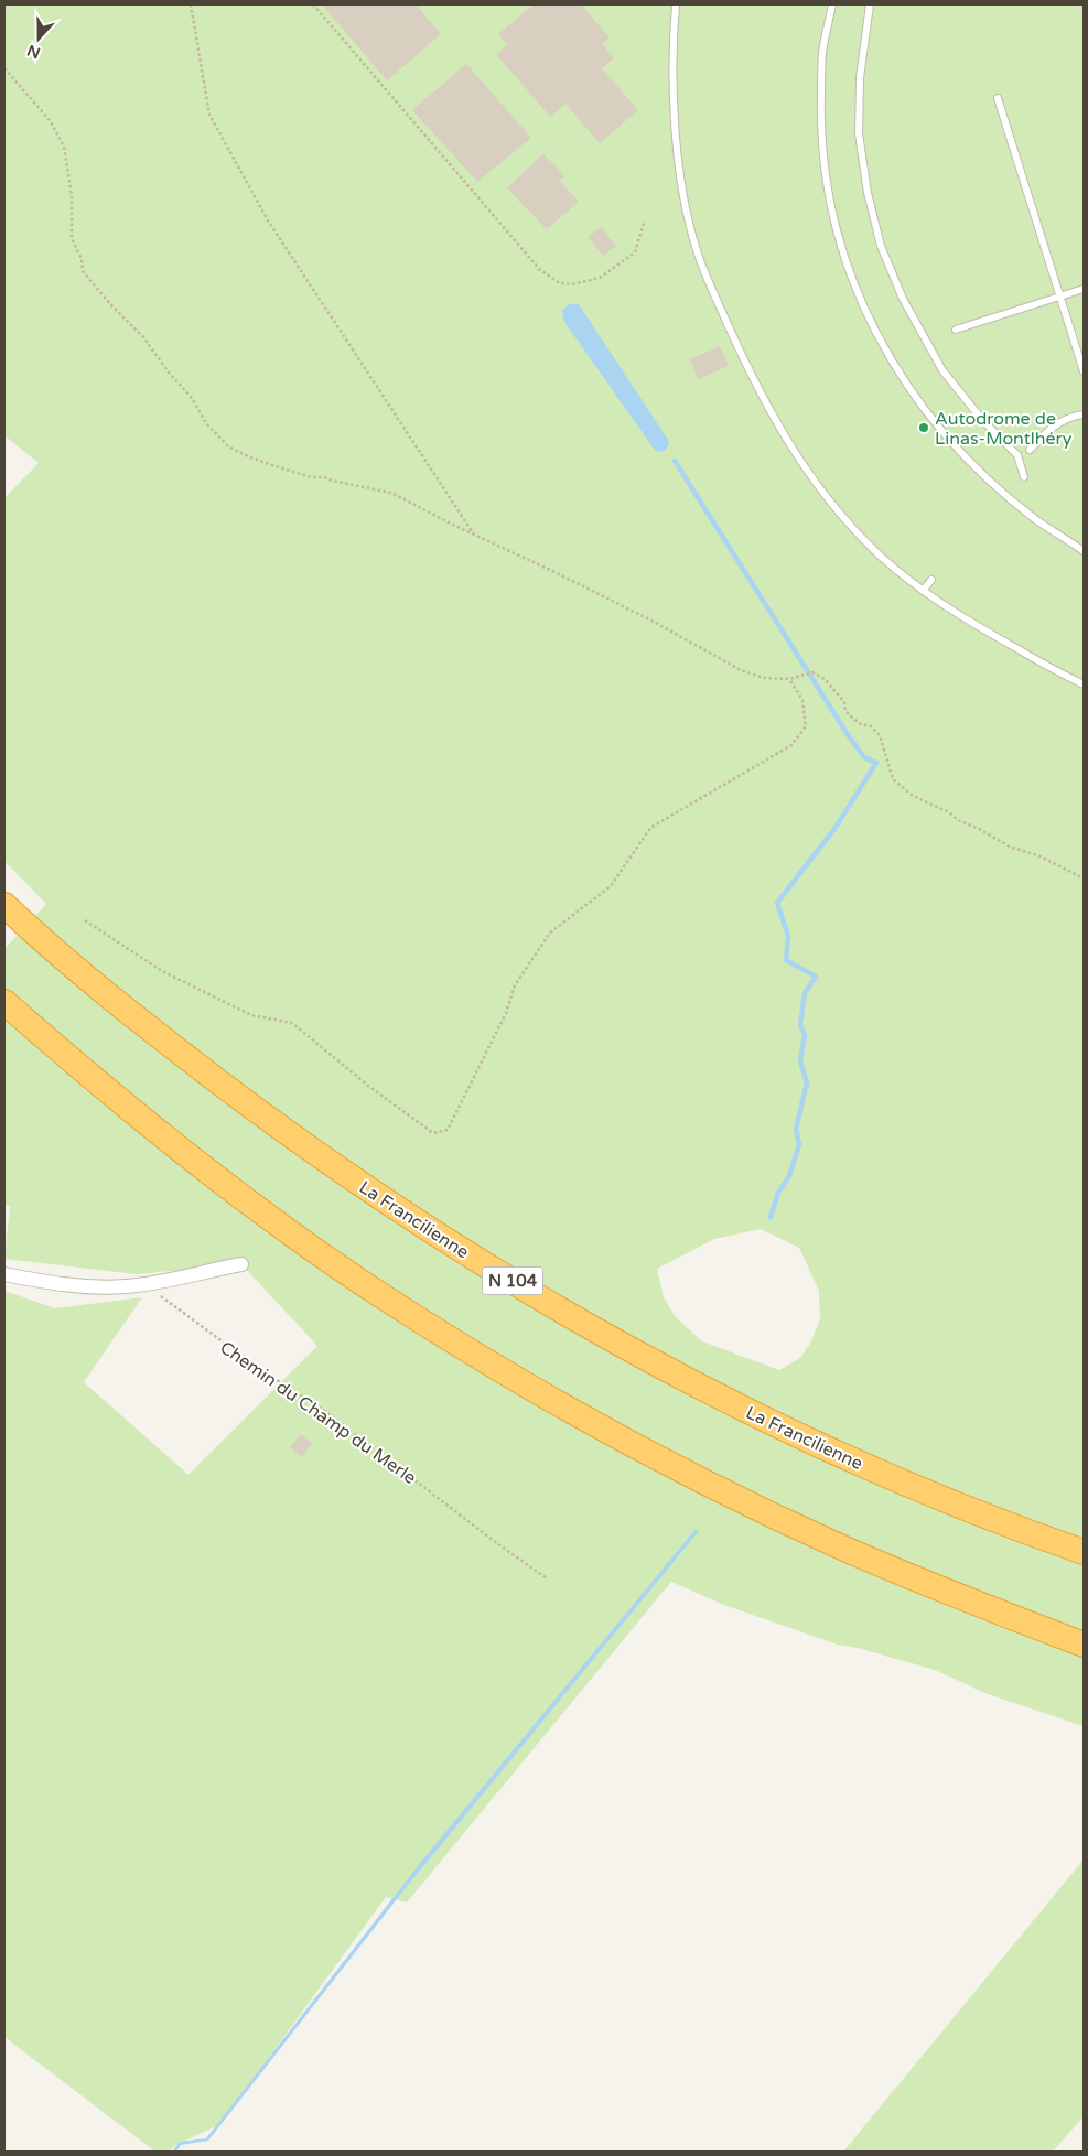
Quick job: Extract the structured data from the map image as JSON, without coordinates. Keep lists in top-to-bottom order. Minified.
{"streets":{"highway":["La Francilienne","N 104"],"path":["Chemin du Champ du Merle"]},"places":["Autodrome de Linas-Montlhéry"],"north":"bottom"}
